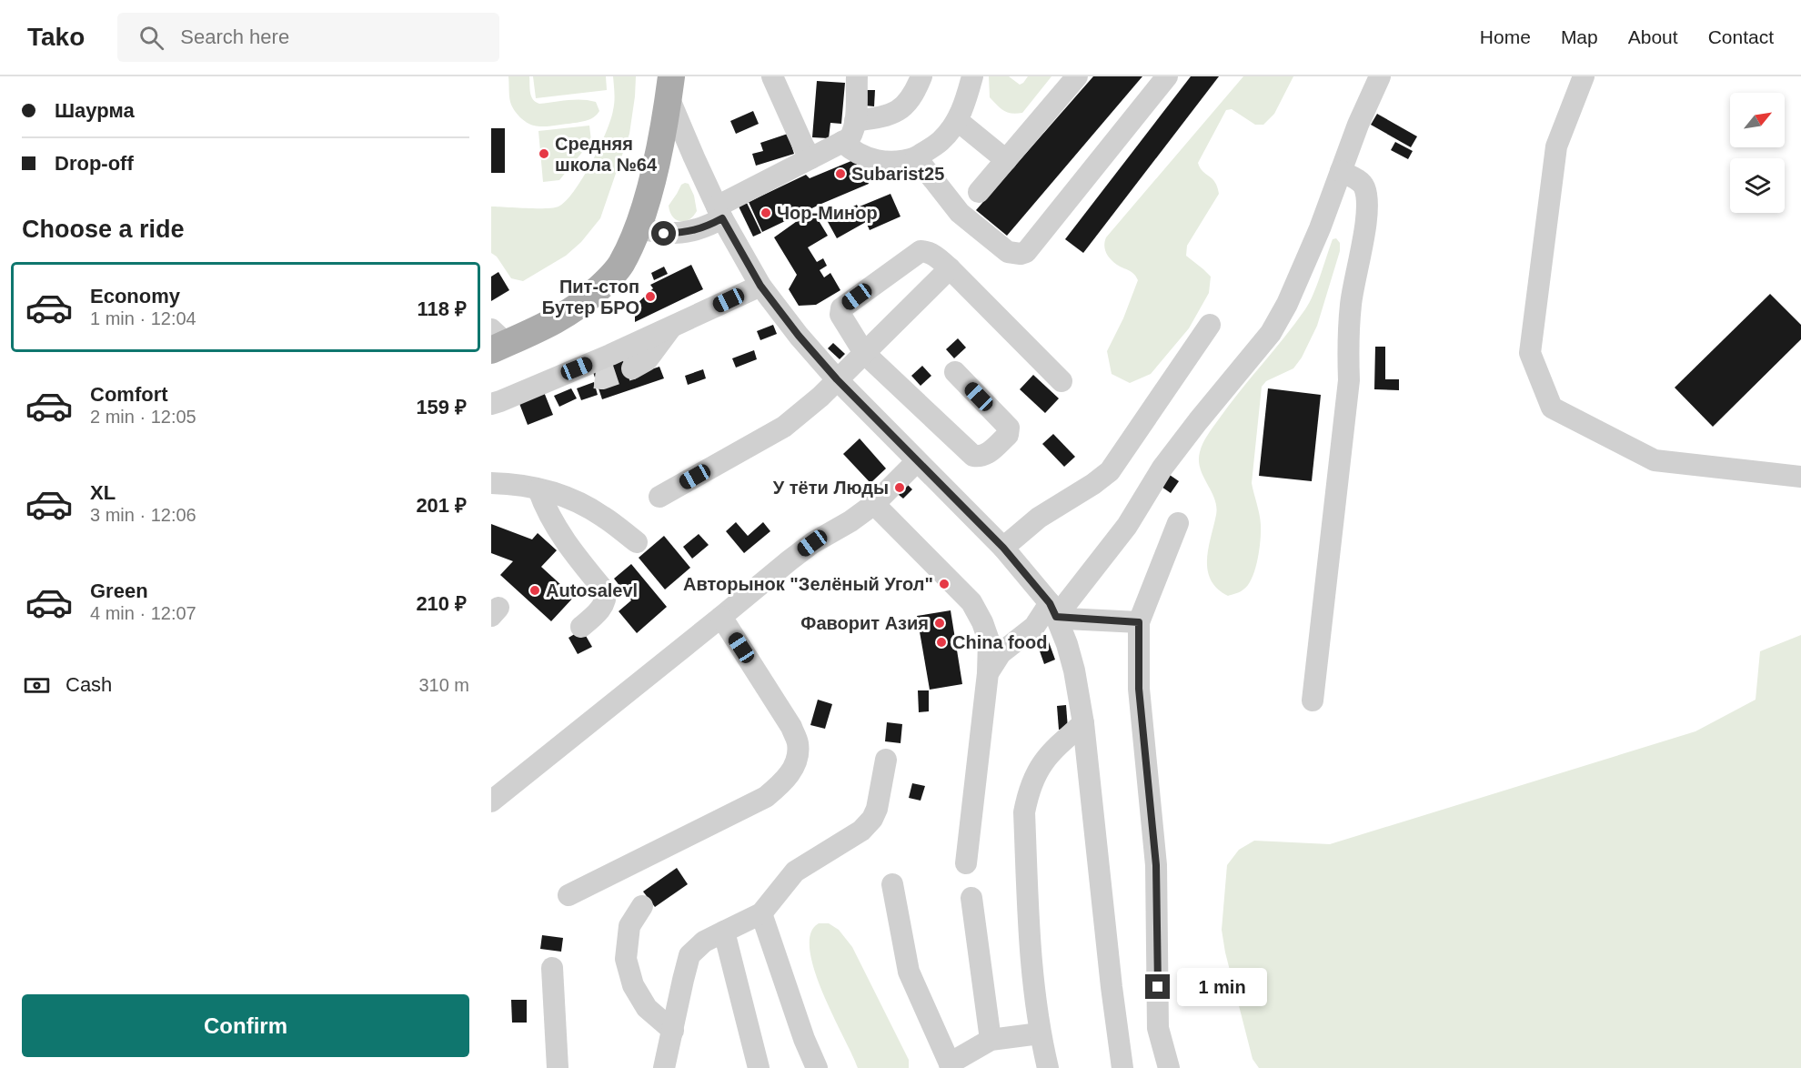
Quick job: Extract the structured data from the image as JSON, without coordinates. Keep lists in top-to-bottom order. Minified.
{"places":["Средняя школа №64","Subarist25","Чор-Минор","Пит-стоп Бутер БРО","У тёти Люды","Авторынок \"Зелёный Угол\"","Autosalevl","Фаворит Азия","China food"],"north":"top right","page":{"header":"Tako","search":"Search here","nav":["Home","Map","About","Contact"],"banner":["Шаурма","Drop-off"],"heading":"Choose a ride","list":[{"name":"Economy","note":"1 min · 12:04","value":"118 ₽"},{"name":"Comfort","note":"2 min · 12:05","value":"159 ₽"},{"name":"XL","note":"3 min · 12:06","value":"201 ₽"},{"name":"Green","note":"4 min · 12:07","value":"210 ₽"}],"pay":["Cash","310 m"],"bubble":"1 min","buttons":"Confirm"}}
